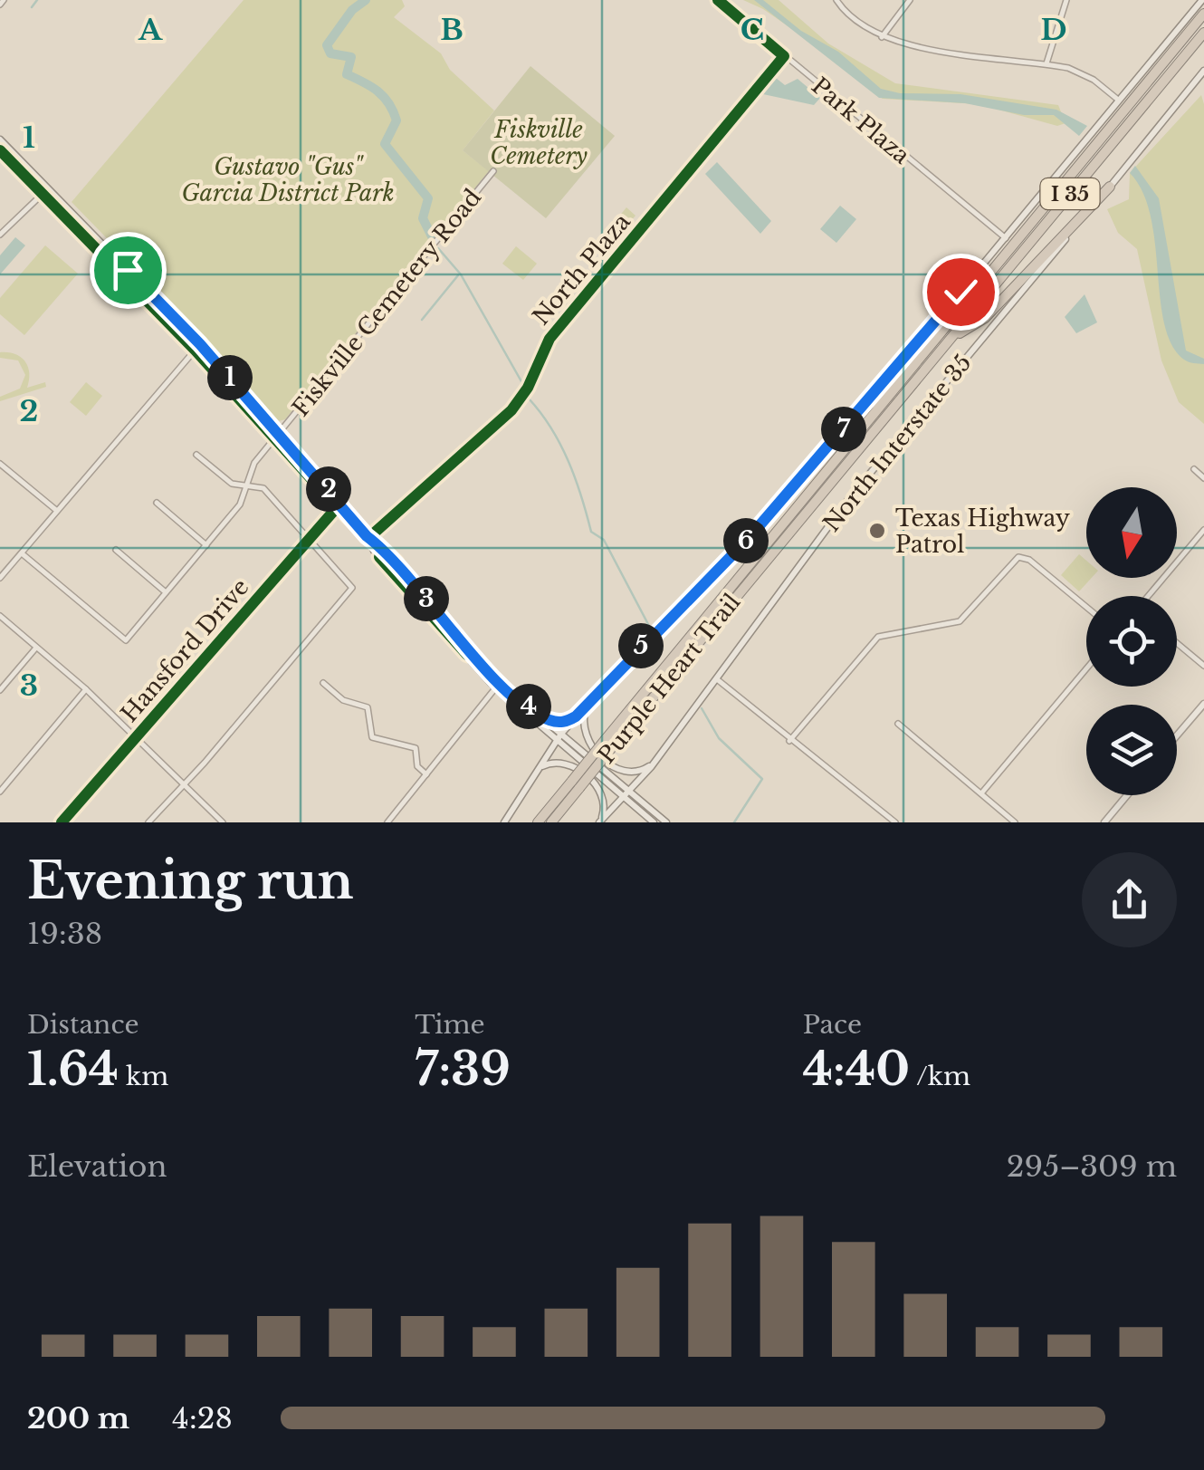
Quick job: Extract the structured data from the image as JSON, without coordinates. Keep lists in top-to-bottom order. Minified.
{"streets":{"highway":["I 35","Purple Heart Trail"],"main road":["North Interstate 35"],"street":["Park Plaza","North Plaza","Fiskville Cemetery Road","Hansford Drive"]},"crossings":[["Park Plaza","North Plaza"],["Park Plaza","North Interstate 35"]],"parks":["Fiskville Cemetery","Gustavo \"Gus\" Garcia District Park"],"places":["Texas Highway Patrol"],"north":"bottom","page":{"pins":["1","7","2","6","3","5","4"],"heading":["Evening run","19:38"],"stats":[["Distance","1.64 km"],["Time","7:39"],["Pace","4:40 /km"]],"chart":["Elevation","295–309 m"],"list":[{"name":"200 m","note":"4:28"}]},"grid":{"columns":["A","B","C","D"],"rows":["1","2","3"]}}
